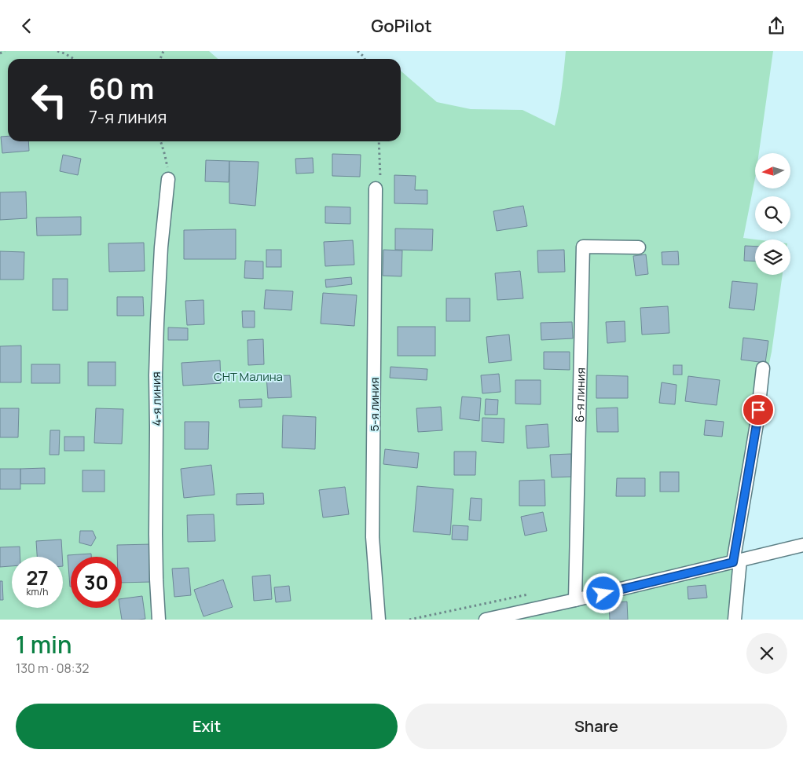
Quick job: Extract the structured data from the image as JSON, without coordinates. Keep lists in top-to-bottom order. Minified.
{"streets":{"street":["6-я линия","4-я линия","5-я линия"]},"parks":["СНТ Малина"],"north":"left","page":{"header":"GoPilot","turn":["60 m","7-я линия"],"speed":"27 km/h","limit":"30","heading":["1 min","130 m · 08:32"],"buttons":["Exit","Share"]}}
